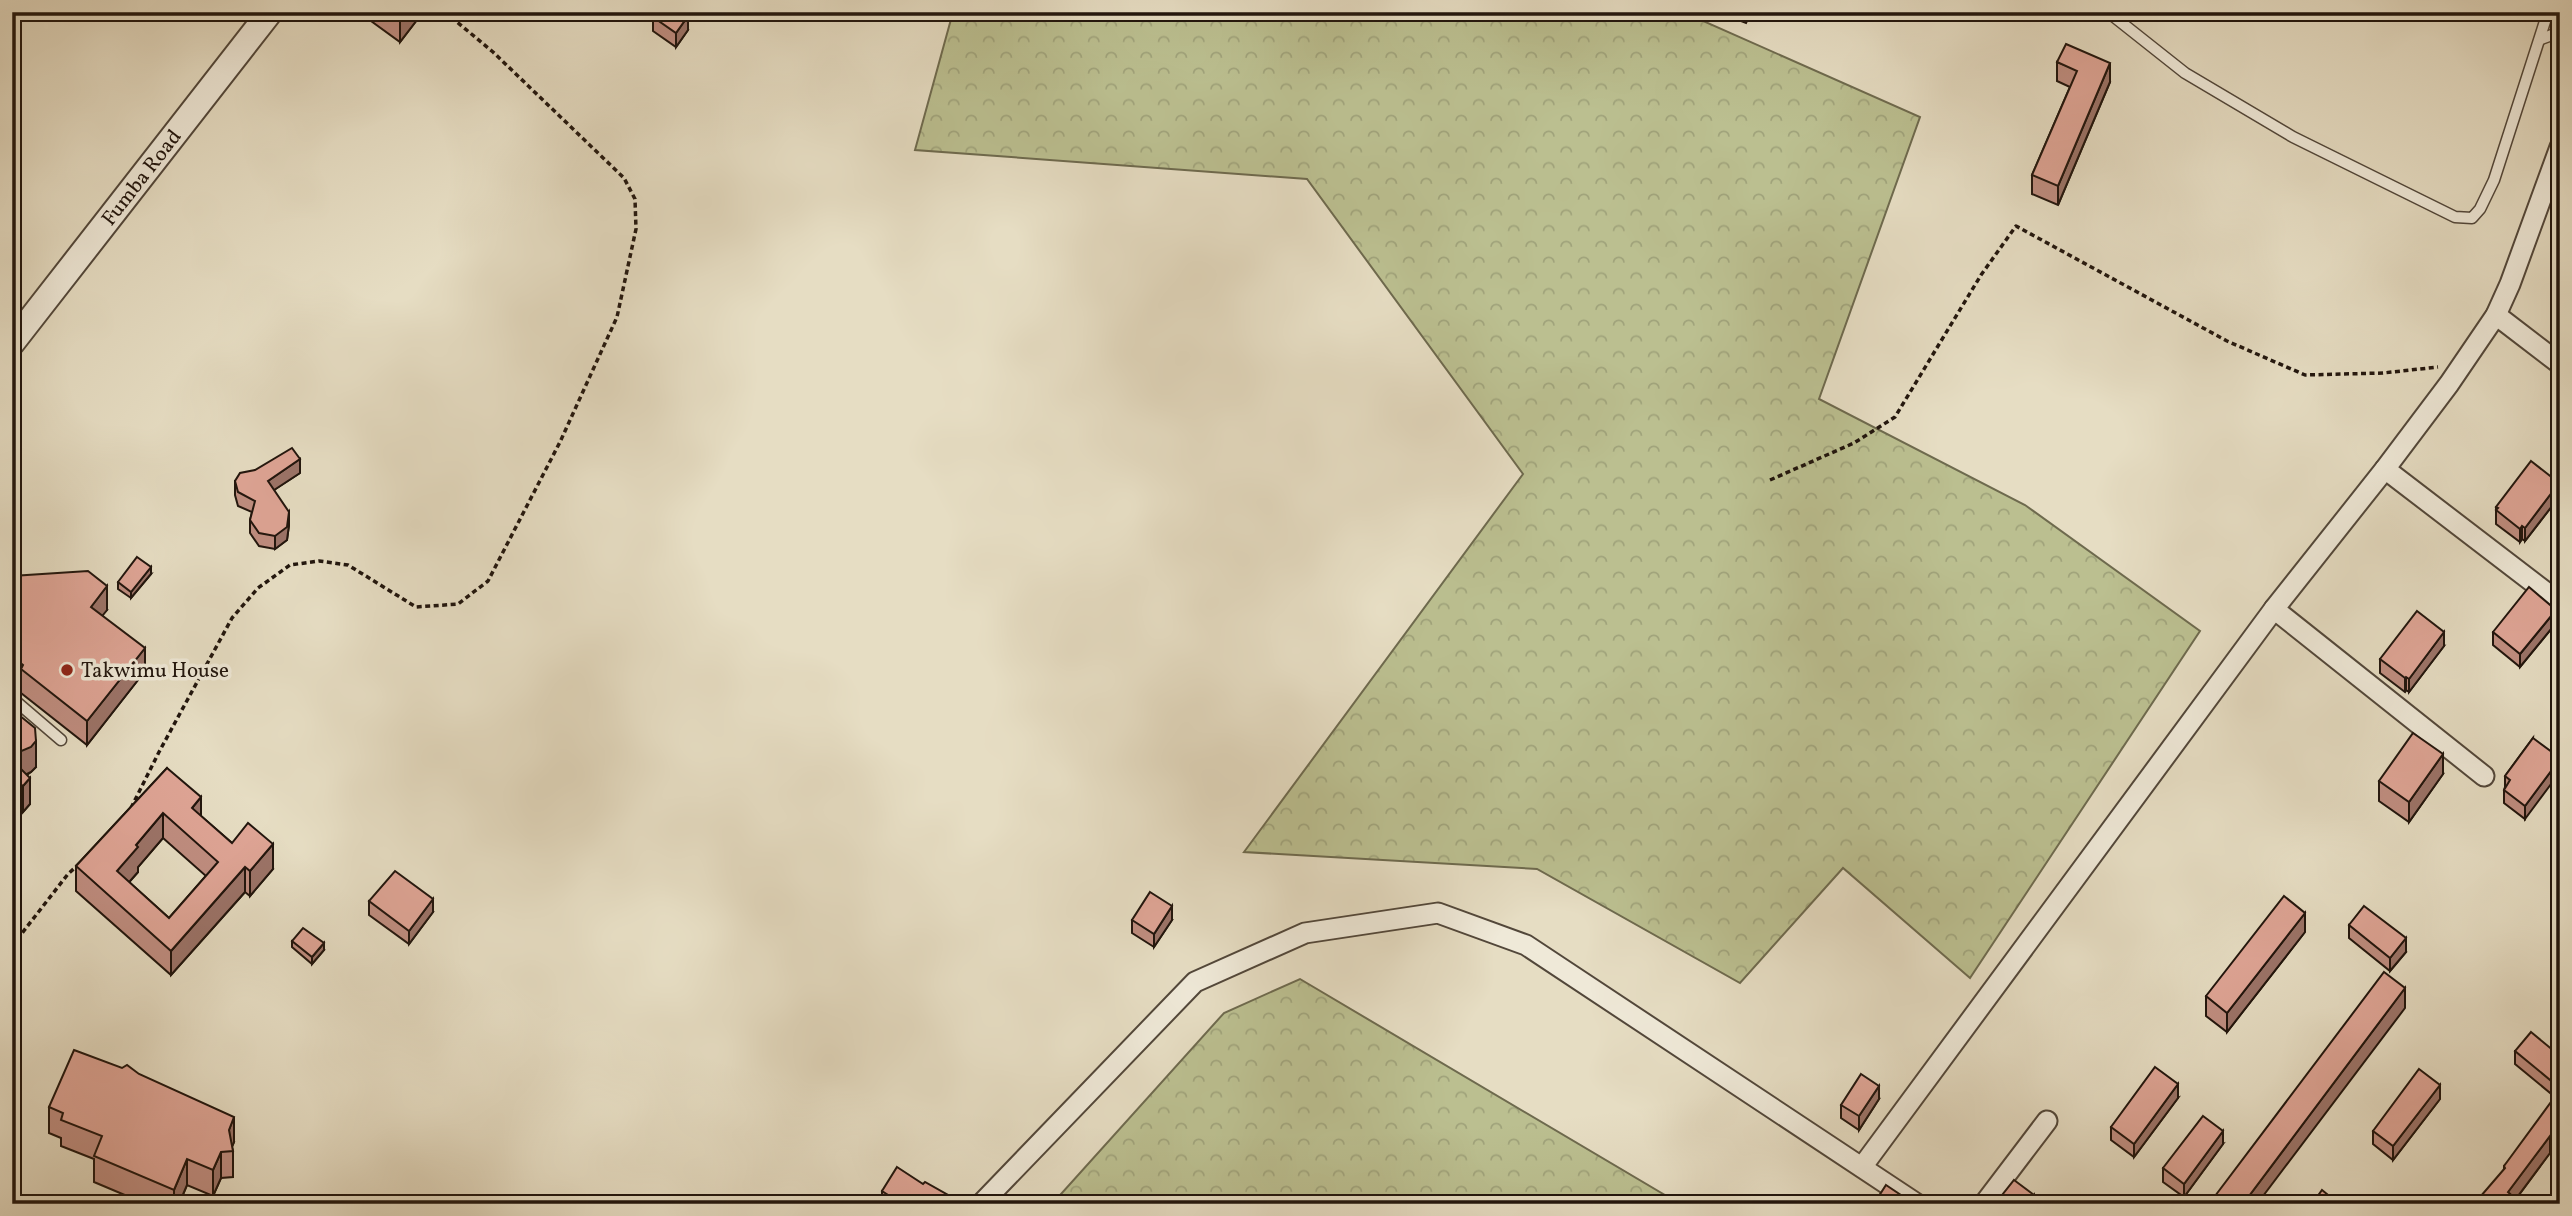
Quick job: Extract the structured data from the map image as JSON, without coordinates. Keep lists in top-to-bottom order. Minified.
{"streets":{"street":["Fumba Road"]},"places":["Takwimu House"]}
